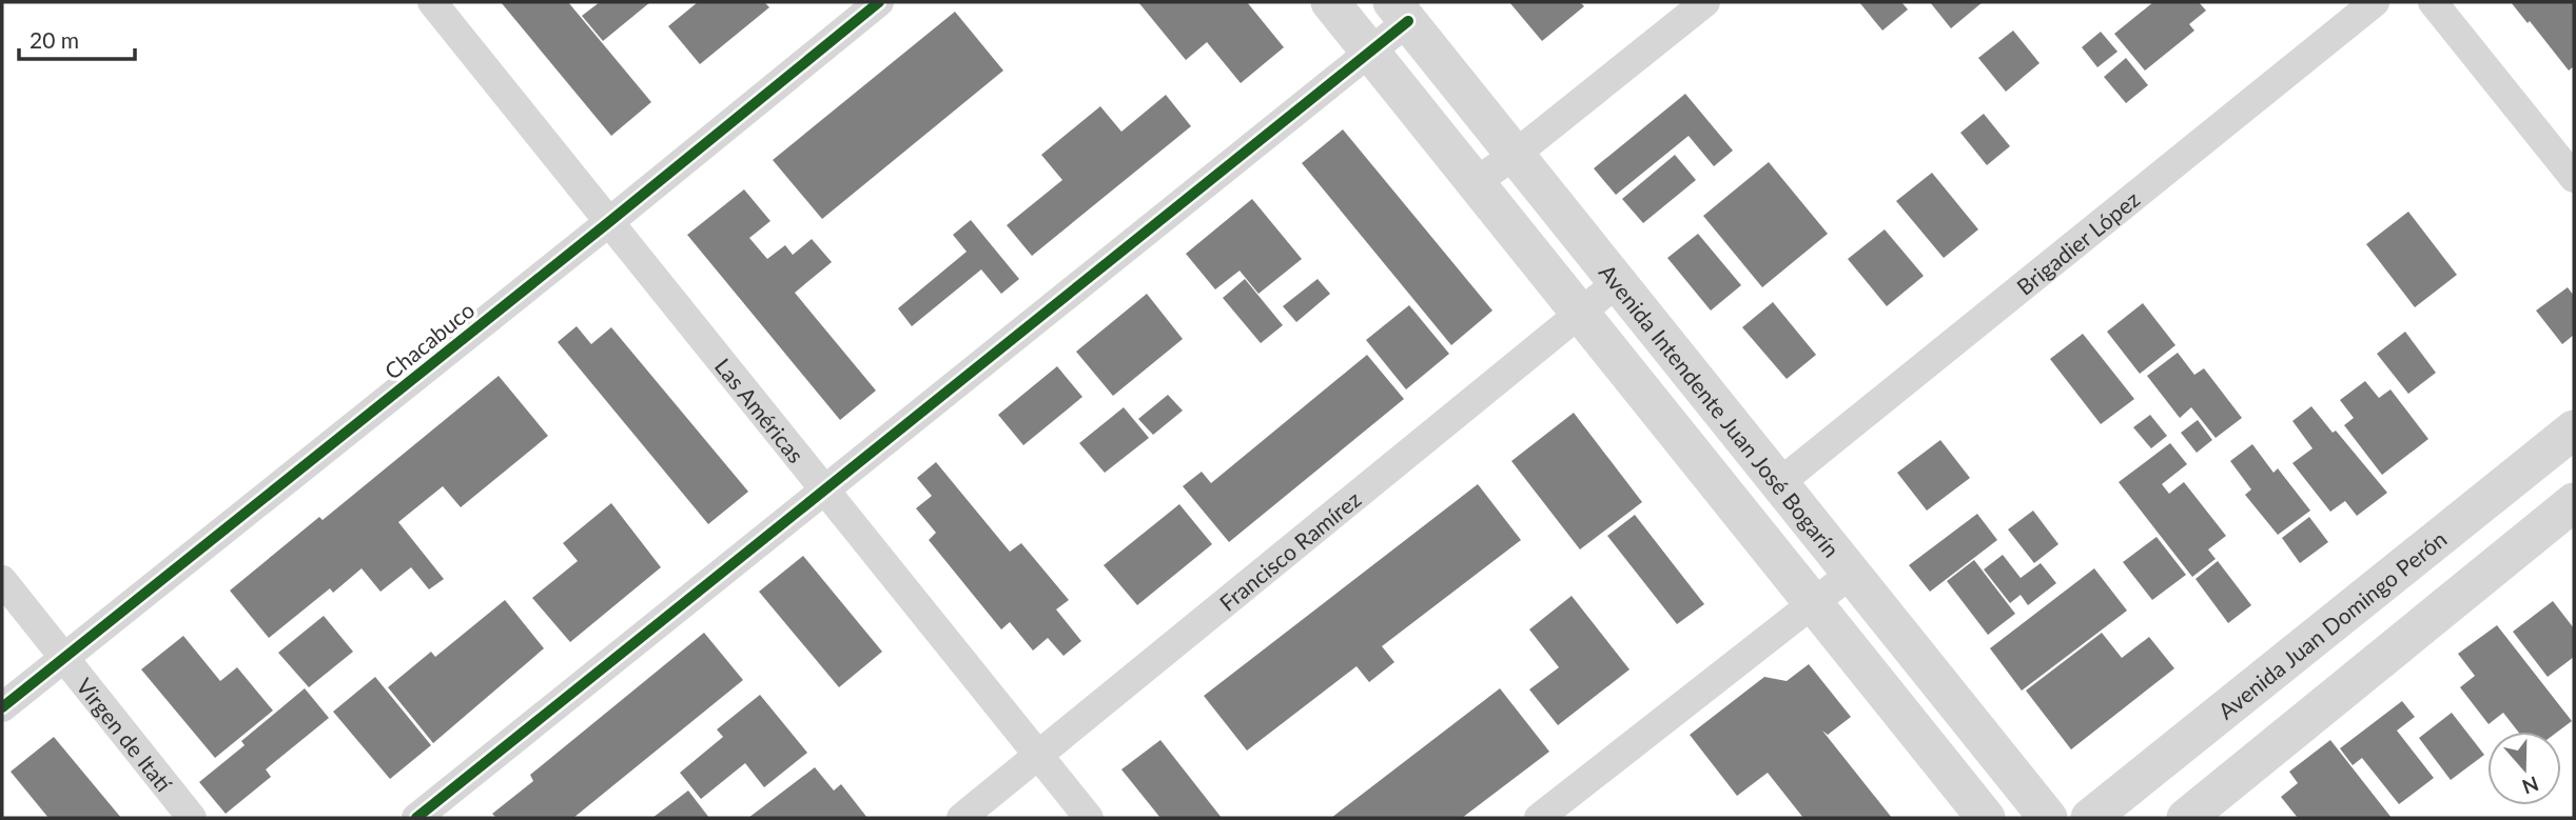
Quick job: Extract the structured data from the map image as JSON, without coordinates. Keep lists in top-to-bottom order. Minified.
{"streets":{"street":["Brigadier López","Chacabuco","Las Américas","Avenida Intendente Juan José Bogarín","Francisco Ramírez","Avenida Juan Domingo Perón","Virgen de Itatí"]},"crossings":[["Brigadier López","Avenida Intendente Juan José Bogarín"],["Chacabuco","Las Américas"],["Chacabuco","Virgen de Itatí"],["Las Américas","Francisco Ramírez"],["Avenida Intendente Juan José Bogarín","Francisco Ramírez"]],"scale_bar":"20 m","north":"bottom"}
